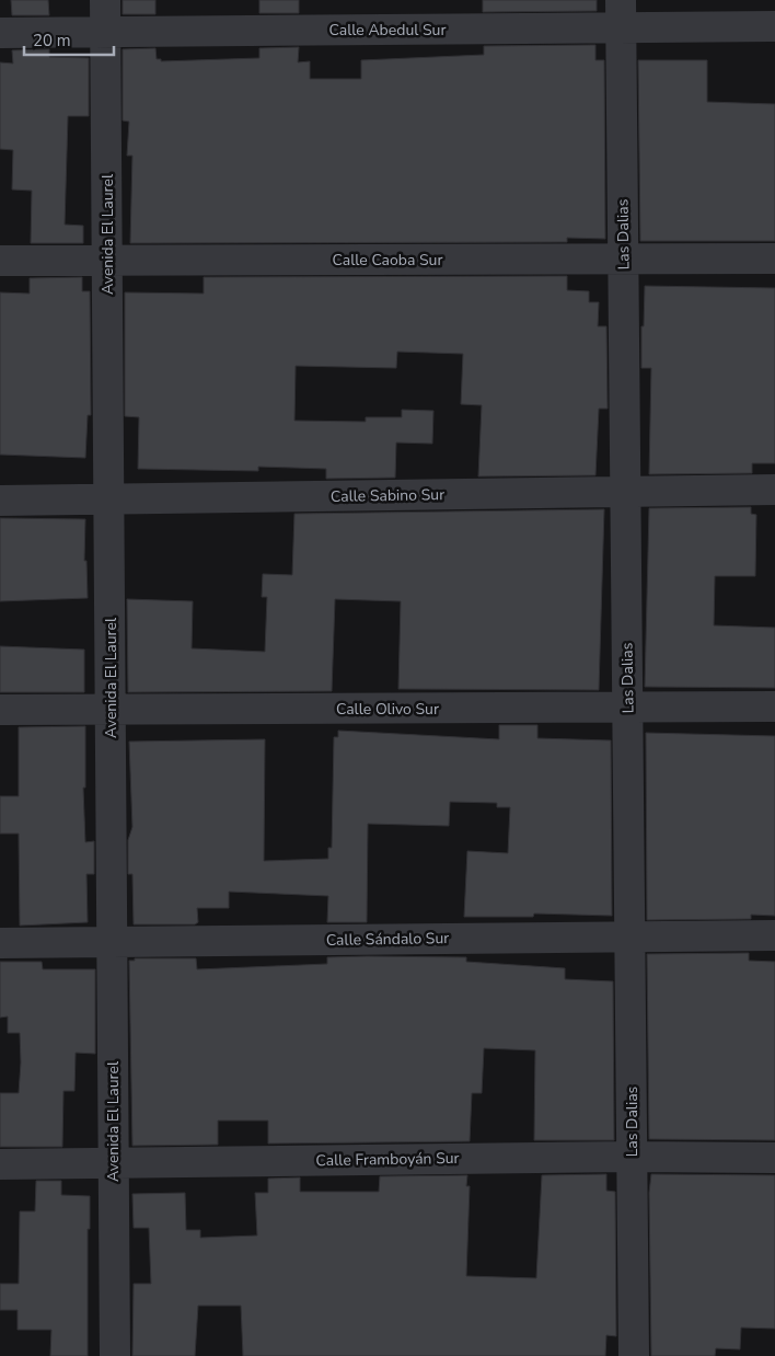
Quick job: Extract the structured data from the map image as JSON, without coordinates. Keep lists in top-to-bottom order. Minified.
{"streets":{"street":["Calle Abedul Sur","Avenida El Laurel","Las Dalias","Calle Caoba Sur","Calle Sabino Sur","Calle Olivo Sur","Calle Sándalo Sur","Calle Framboyán Sur"]},"crossings":[["Calle Abedul Sur","Avenida El Laurel"],["Calle Abedul Sur","Las Dalias"],["Avenida El Laurel","Calle Caoba Sur"],["Avenida El Laurel","Calle Sabino Sur"],["Avenida El Laurel","Calle Olivo Sur"],["Avenida El Laurel","Calle Sándalo Sur"],["Avenida El Laurel","Calle Framboyán Sur"],["Las Dalias","Calle Caoba Sur"],["Las Dalias","Calle Sabino Sur"],["Las Dalias","Calle Olivo Sur"],["Las Dalias","Calle Sándalo Sur"],["Las Dalias","Calle Framboyán Sur"]],"scale_bar":"20 m"}
